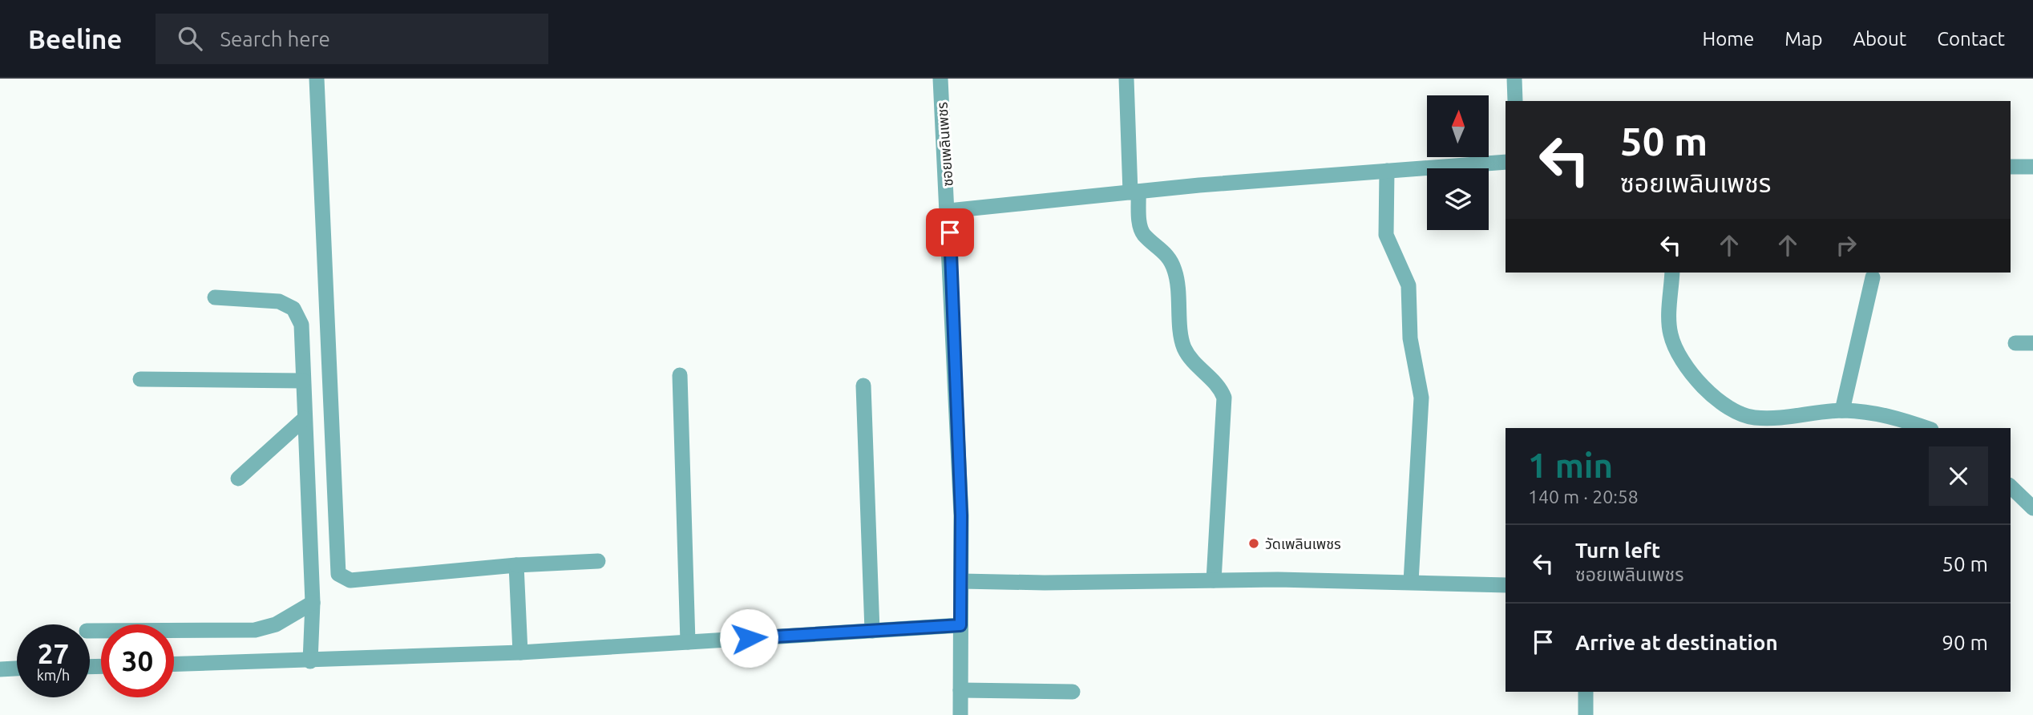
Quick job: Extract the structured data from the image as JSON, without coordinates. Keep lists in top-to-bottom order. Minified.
{"streets":{"street":["ซอยเพลินเพชร"]},"places":["วัดเพลินเพชร"],"north":"top","page":{"header":"Beeline","search":"Search here","nav":["Home","Map","About","Contact"],"turn":["50 m","ซอยเพลินเพชร"],"heading":["1 min","140 m · 20:58"],"list":[{"name":"Turn left","note":"ซอยเพลินเพชร","value":"50 m"},{"name":"Arrive at destination","value":"90 m"}],"speed":"27 km/h","limit":"30"}}
